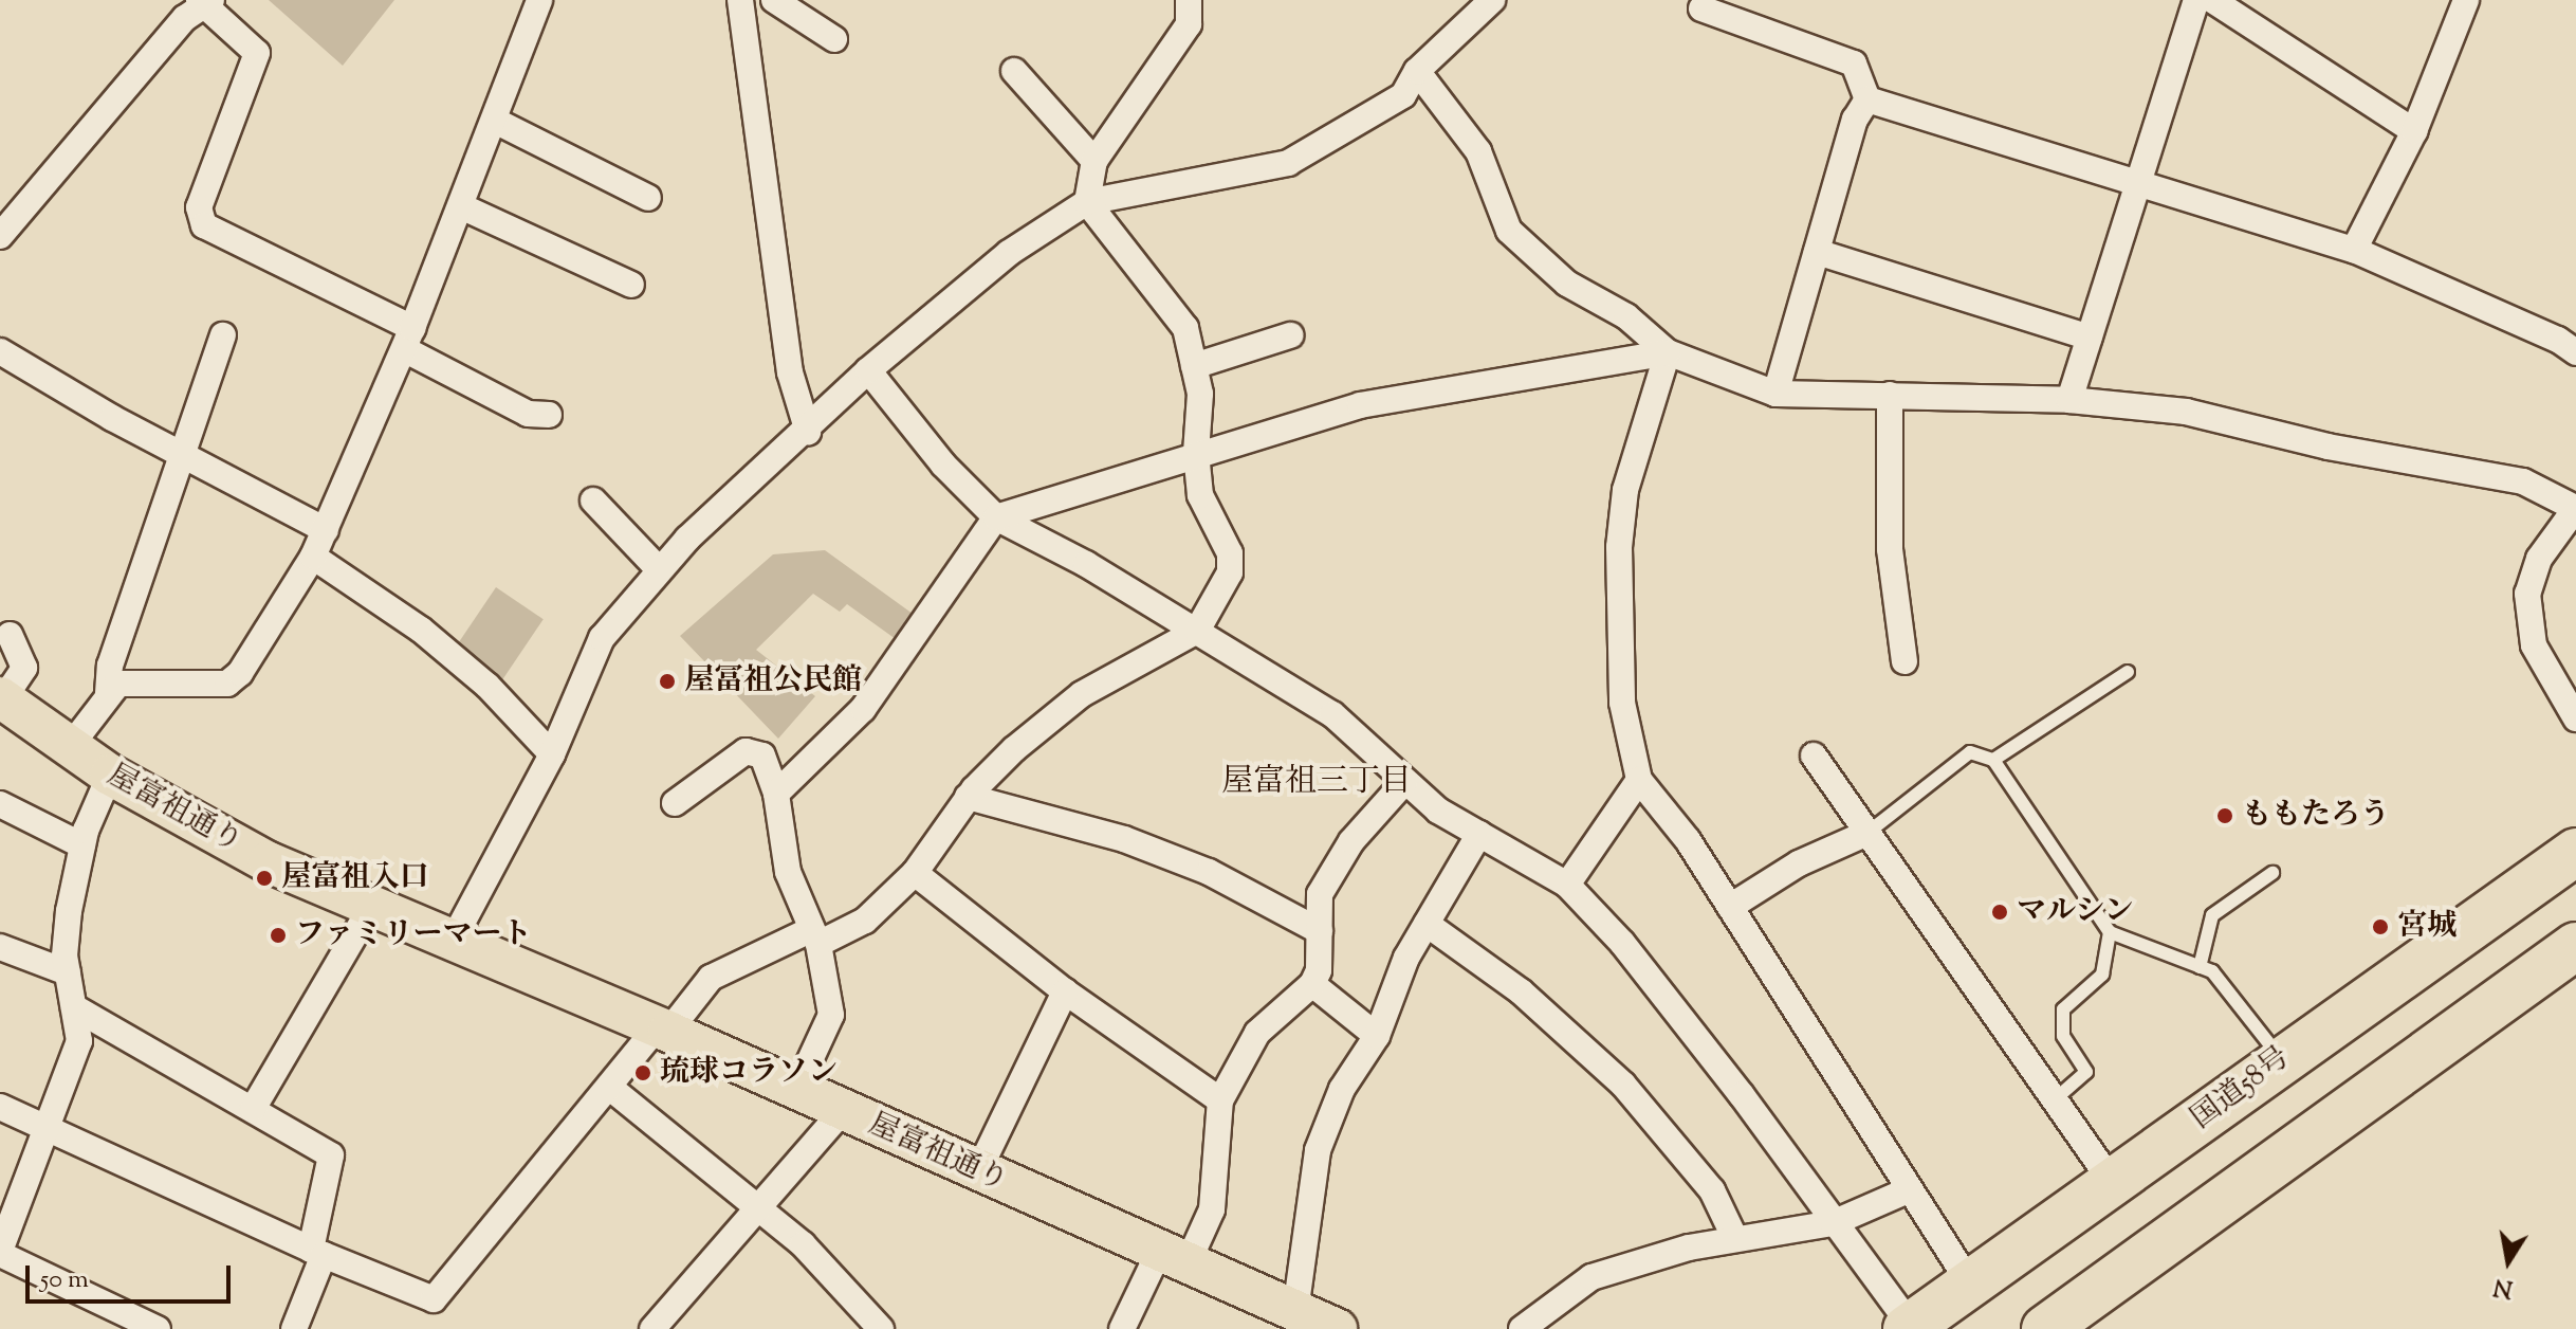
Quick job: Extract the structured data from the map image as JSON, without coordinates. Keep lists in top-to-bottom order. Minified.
{"streets":{"highway":["国道58号"],"main road":["屋富祖通り"]},"districts":["屋富祖三丁目"],"places":["屋冨祖公民館","ももたろう","屋富祖入口","マルシン","宮城","ファミリーマート","琉球コラソン"],"scale_bar":"50 m","north":"bottom"}
